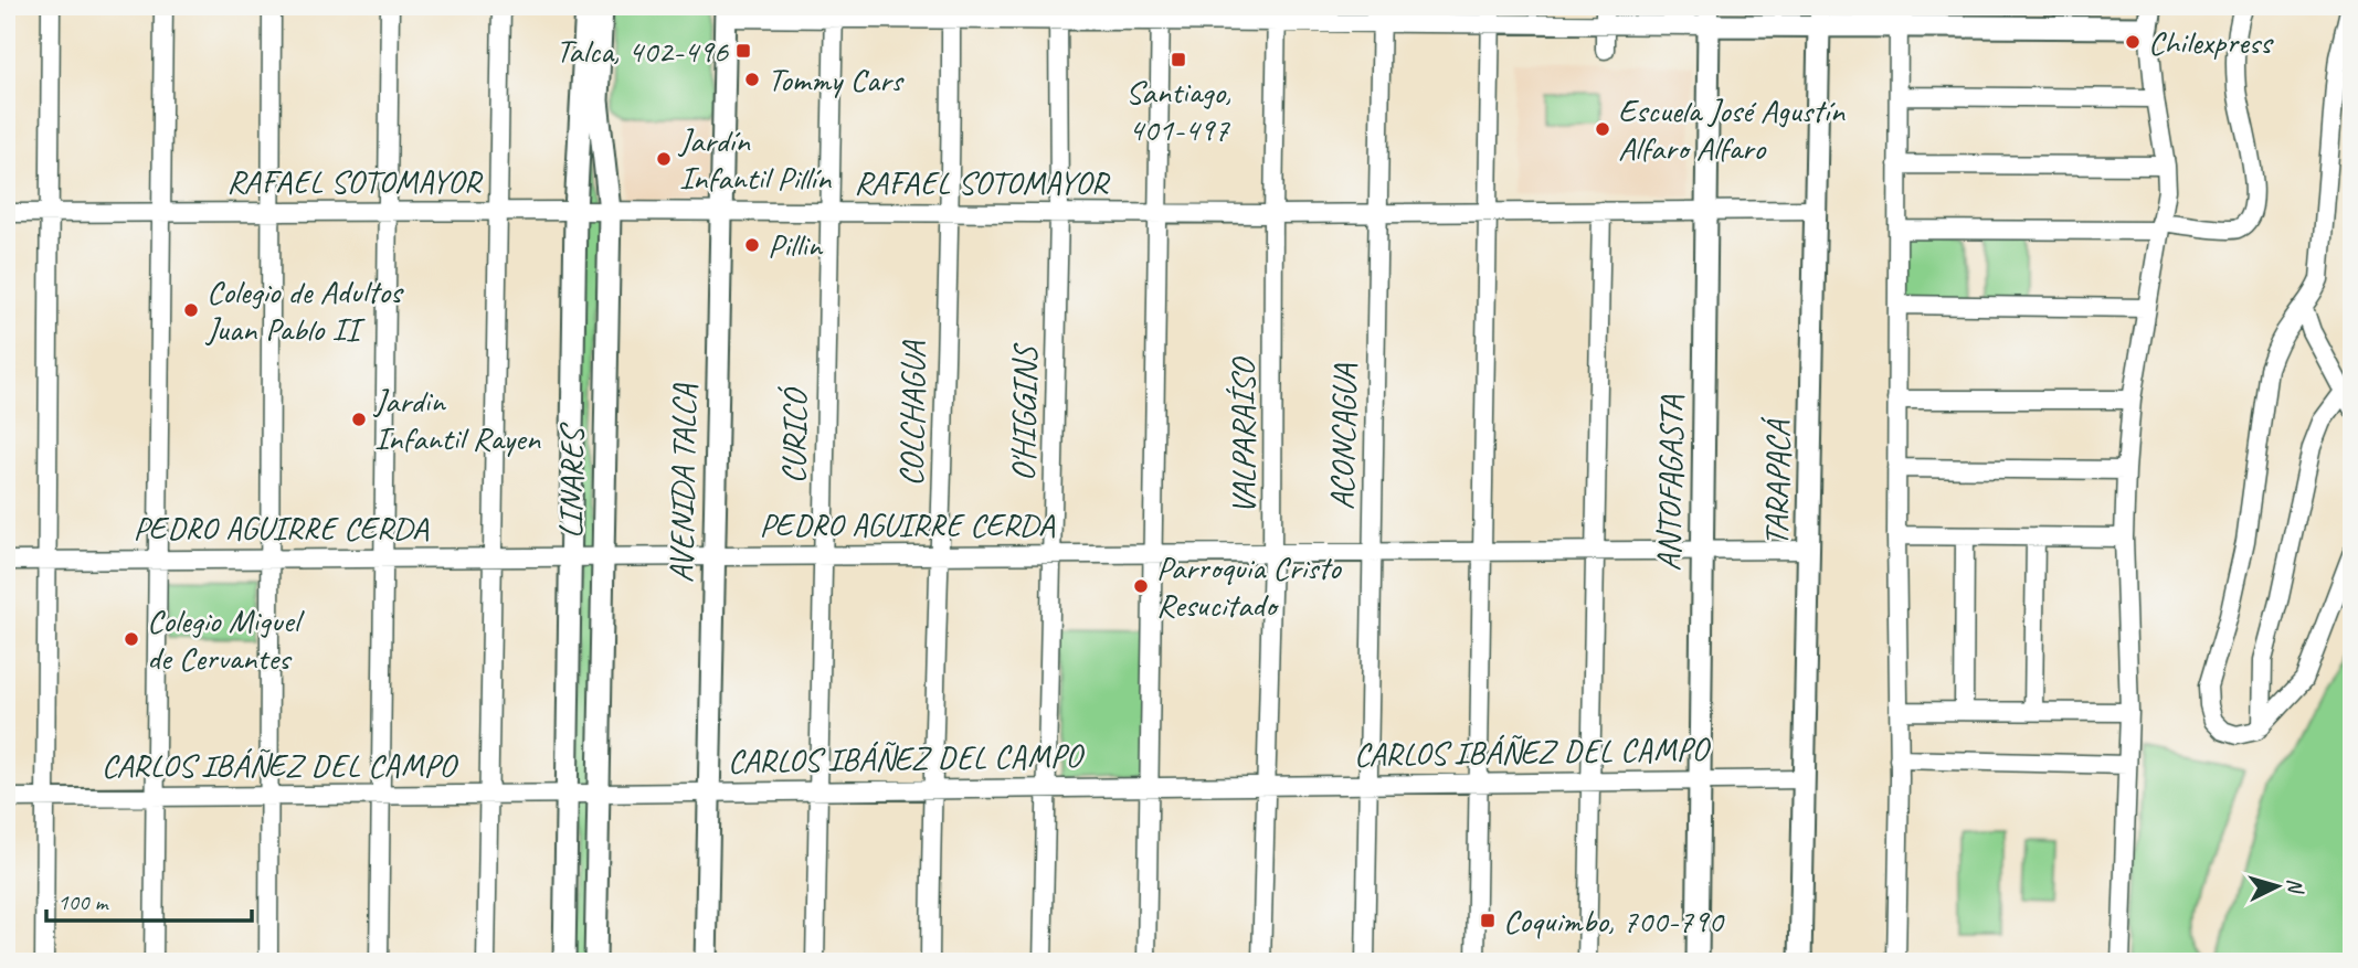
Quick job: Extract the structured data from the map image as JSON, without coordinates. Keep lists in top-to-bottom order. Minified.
{"streets":{"main road":["LINARES","AVENIDA TALCA","ANTOFAGASTA","TARAPACÁ"],"street":["RAFAEL SOTOMAYOR","COLCHAGUA","O'HIGGINS","CURICÓ","VALPARAÍSO","ACONCAGUA","PEDRO AGUIRRE CERDA","CARLOS IBÁÑEZ DEL CAMPO"]},"crossings":[["RAFAEL SOTOMAYOR","COLCHAGUA"],["RAFAEL SOTOMAYOR","O'HIGGINS"],["RAFAEL SOTOMAYOR","CURICÓ"],["RAFAEL SOTOMAYOR","VALPARAÍSO"],["RAFAEL SOTOMAYOR","ACONCAGUA"],["RAFAEL SOTOMAYOR","LINARES"],["RAFAEL SOTOMAYOR","AVENIDA TALCA"],["RAFAEL SOTOMAYOR","ANTOFAGASTA"],["RAFAEL SOTOMAYOR","TARAPACÁ"],["COLCHAGUA","PEDRO AGUIRRE CERDA"],["COLCHAGUA","CARLOS IBÁÑEZ DEL CAMPO"],["O'HIGGINS","PEDRO AGUIRRE CERDA"],["O'HIGGINS","CARLOS IBÁÑEZ DEL CAMPO"],["CURICÓ","PEDRO AGUIRRE CERDA"],["CURICÓ","CARLOS IBÁÑEZ DEL CAMPO"],["VALPARAÍSO","PEDRO AGUIRRE CERDA"],["VALPARAÍSO","CARLOS IBÁÑEZ DEL CAMPO"],["ACONCAGUA","PEDRO AGUIRRE CERDA"],["ACONCAGUA","CARLOS IBÁÑEZ DEL CAMPO"],["LINARES","PEDRO AGUIRRE CERDA"],["LINARES","CARLOS IBÁÑEZ DEL CAMPO"],["AVENIDA TALCA","PEDRO AGUIRRE CERDA"],["AVENIDA TALCA","CARLOS IBÁÑEZ DEL CAMPO"],["ANTOFAGASTA","PEDRO AGUIRRE CERDA"],["ANTOFAGASTA","CARLOS IBÁÑEZ DEL CAMPO"],["TARAPACÁ","PEDRO AGUIRRE CERDA"],["TARAPACÁ","CARLOS IBÁÑEZ DEL CAMPO"]],"places":{"other":["Chilexpress","Tommy Cars","Escuela José Agustín Alfaro Alfaro","Jardín Infantil Pillín","Pillin","Colegio de Adultos Juan Pablo II","Jardin Infantil Rayen","Parroquia Cristo Resucitado","Colegio Miguel de Cervantes"],"transit":["Talca, 402-496","Santiago, 401-497","Coquimbo, 700-790"]},"scale_bar":"100 m","north":"right"}
